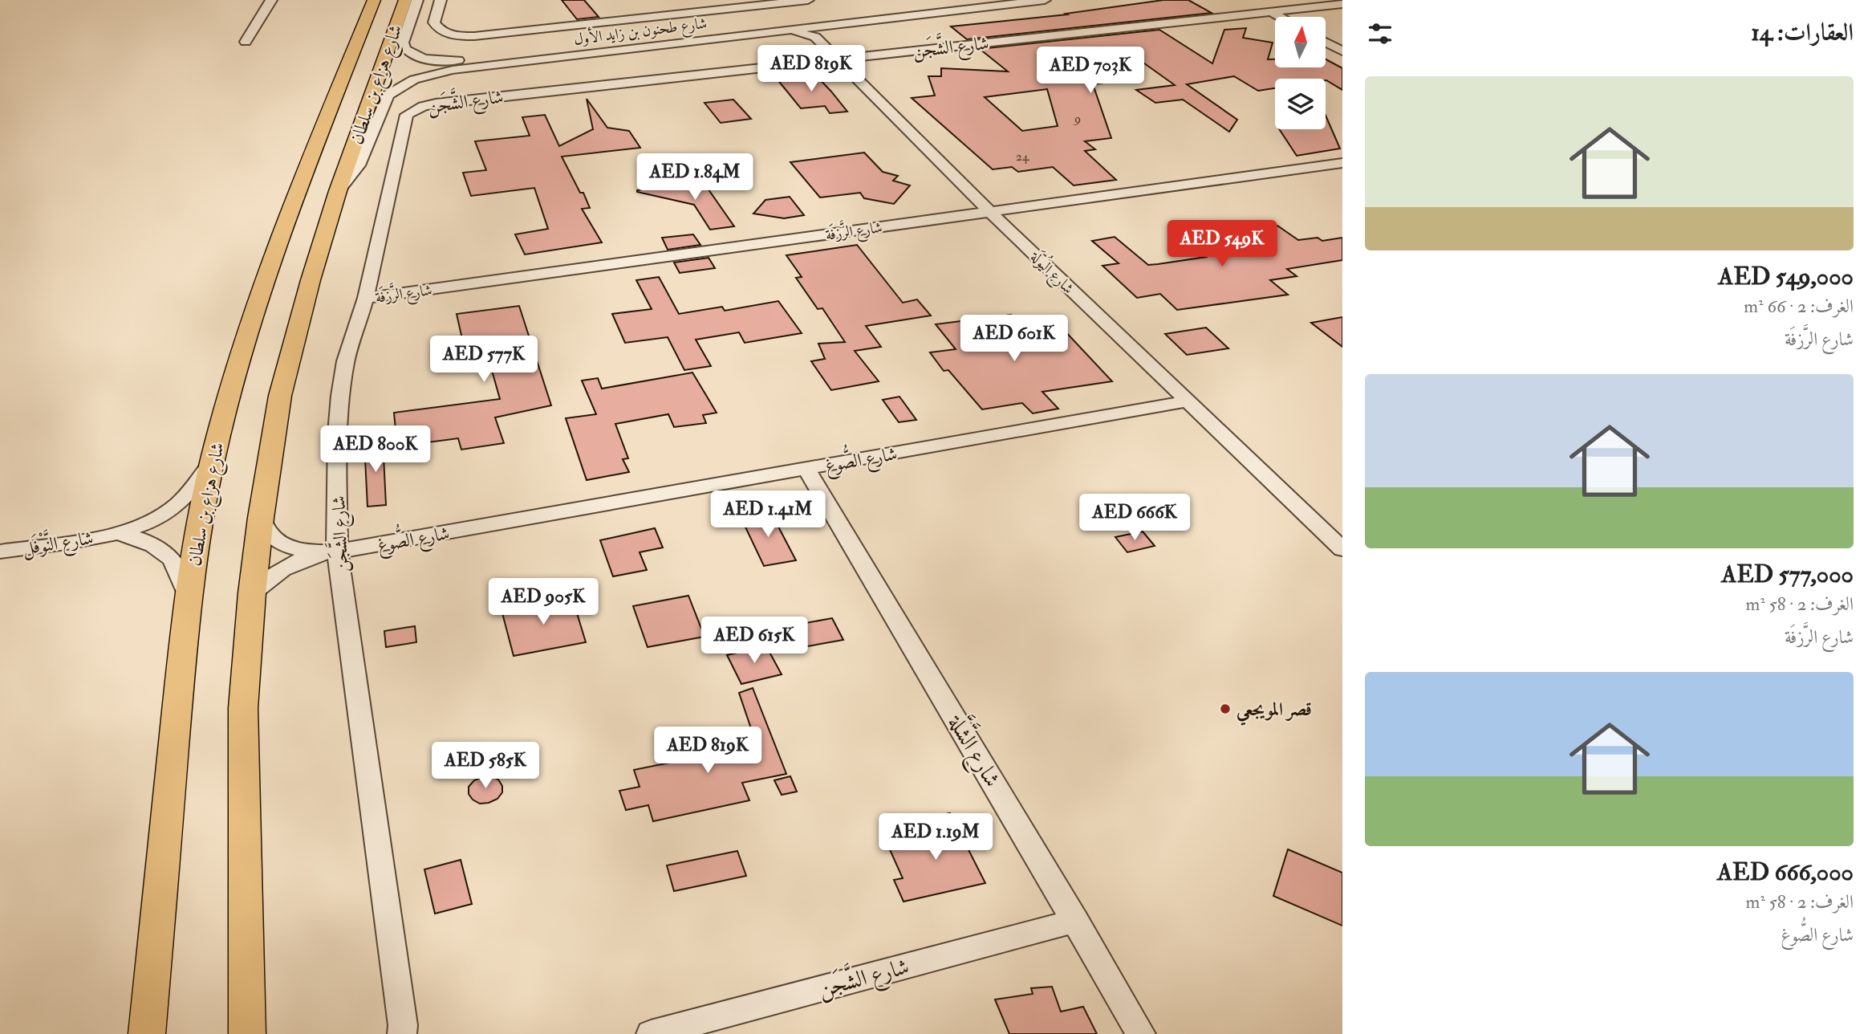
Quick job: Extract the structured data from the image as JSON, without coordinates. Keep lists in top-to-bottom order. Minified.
{"streets":{"main road":["شارع هزاع بن سلطان"],"street":["شارع طحنون بن زايد الأول","شارع الشَّجَن","شارع الرَّزفَة","شارع اليُولَة","شارع الصُّوغ","شارع النَّوْفَل","شارع الشَّلَّة"]},"crossings":[["شارع طحنون بن زايد الأول","شارع هزاع بن سلطان"],["شارع طحنون بن زايد الأول","شارع اليُولَة"],["شارع الشَّجَن","شارع الرَّزفَة"],["شارع الشَّجَن","شارع اليُولَة"],["شارع الشَّجَن","شارع الصُّوغ"],["شارع الشَّجَن","شارع الشَّلَّة"],["شارع هزاع بن سلطان","شارع الصُّوغ"],["شارع هزاع بن سلطان","شارع النَّوْفَل"],["شارع الرَّزفَة","شارع اليُولَة"],["شارع اليُولَة","شارع الصُّوغ"],["شارع الصُّوغ","شارع الشَّلَّة"]],"places":["قصر المويجعي"],"house_numbers":["9","24"],"north":"top","page":{"heading":"العقارات: 14","price":["AED 819K","AED 703K","AED 1.84M","AED 549K","AED 601K","AED 577K","AED 800K","AED 1.41M","AED 666K","AED 905K","AED 615K","AED 819K","AED 585K","AED 1.19M"],"list":[{"name":"AED 549,000","note":"الغرف: 2 · 66 m² · شارع الرَّزفَة"},{"name":"AED 577,000","note":"الغرف: 2 · 58 m² · شارع الرَّزفَة"},{"name":"AED 666,000","note":"الغرف: 2 · 58 m² · شارع الصُّوغ"}]}}
